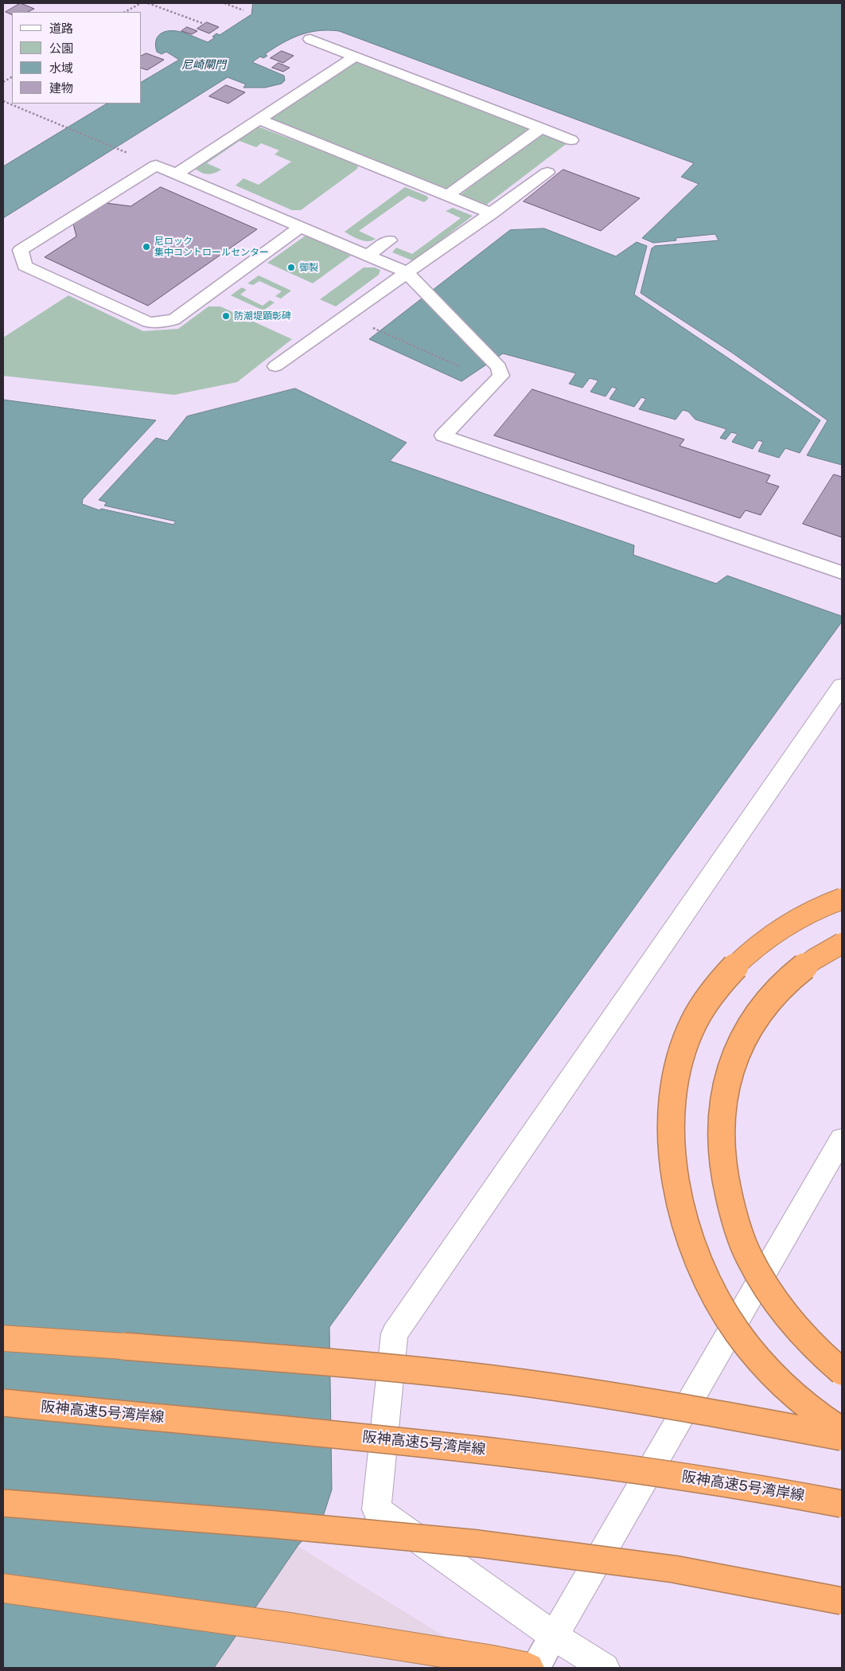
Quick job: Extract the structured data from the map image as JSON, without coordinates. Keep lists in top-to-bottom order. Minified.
{"streets":{"highway":["阪神高速5号湾岸線"]},"water":["尼崎閘門"],"places":["尼ロック 集中コントロールセンター","御製","防潮堤顕彰碑"],"legend":["道路","公園","水域","建物"]}
